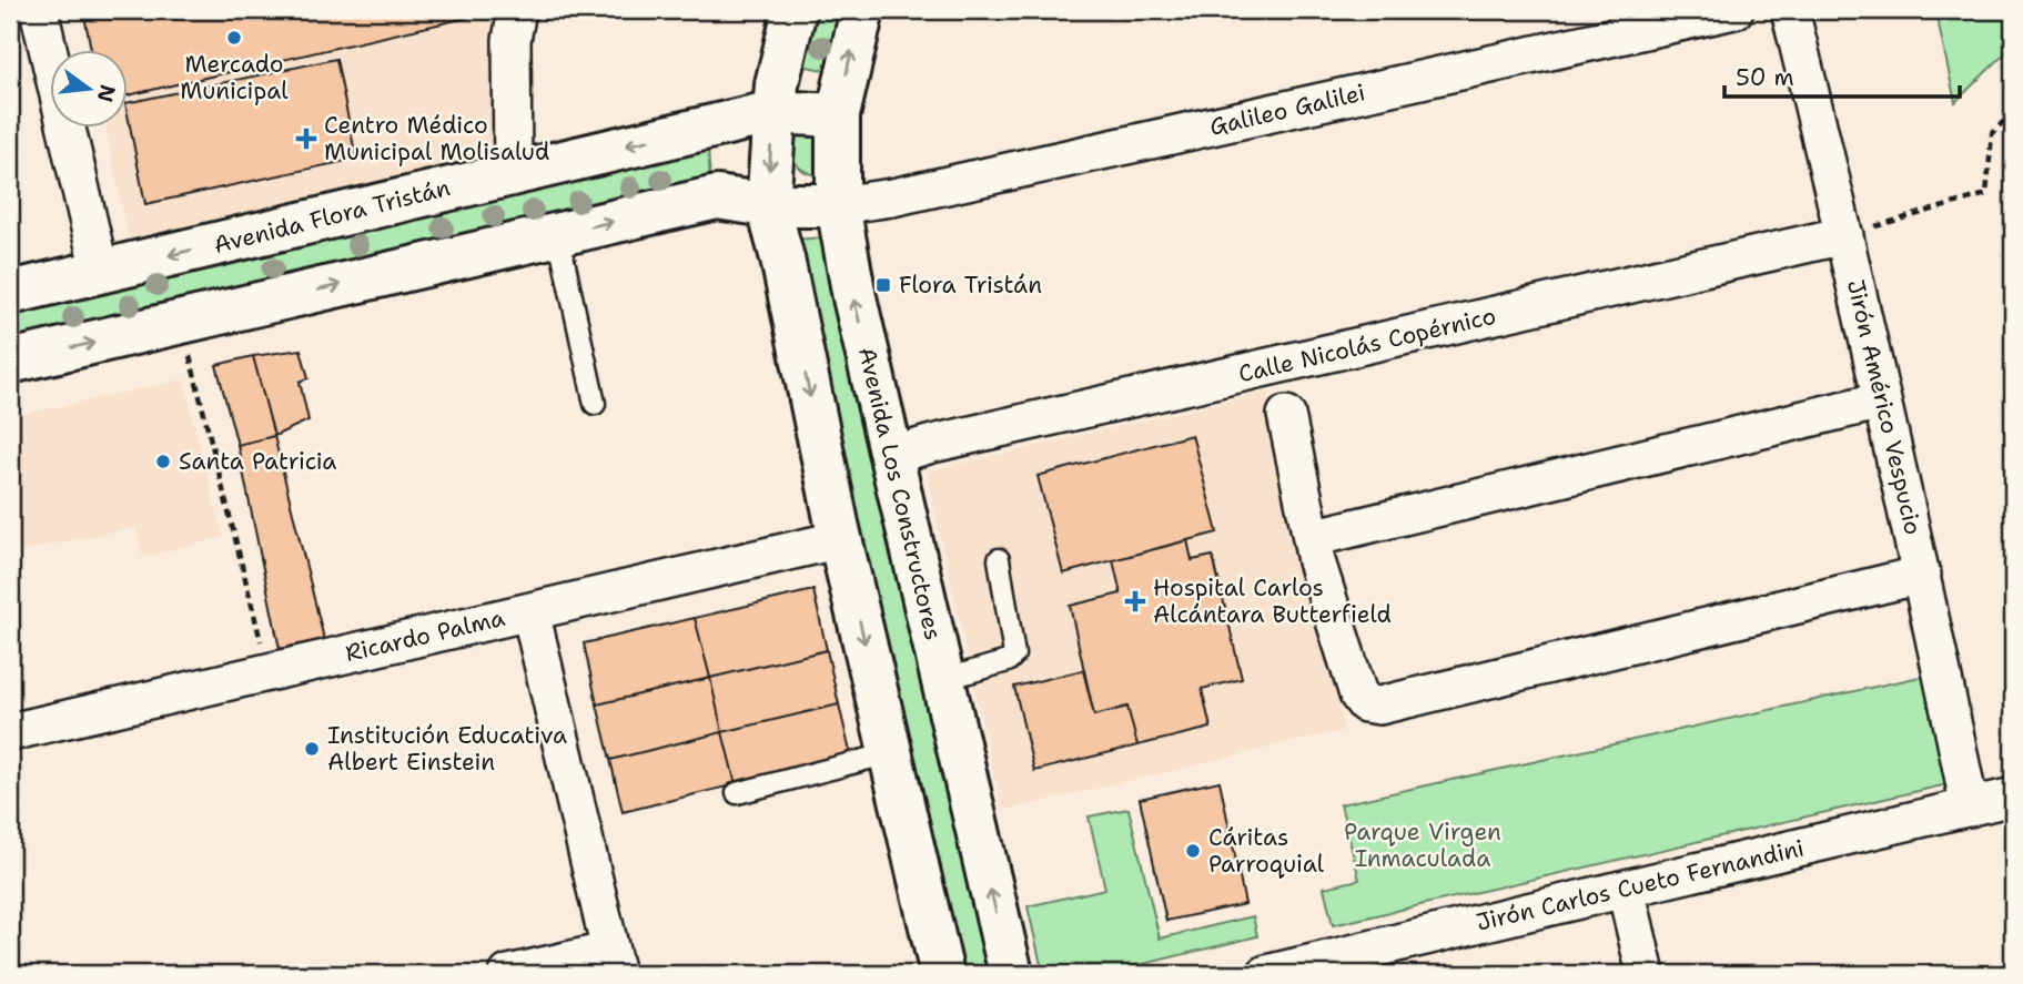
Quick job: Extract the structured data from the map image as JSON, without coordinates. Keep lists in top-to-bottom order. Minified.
{"streets":{"street":["Galileo Galilei","Avenida Flora Tristán","Calle Nicolás Copérnico","Jirón Américo Vespucio","Avenida Los Constructores","Ricardo Palma","Jirón Carlos Cueto Fernandini"]},"crossings":[["Galileo Galilei","Avenida Los Constructores"],["Avenida Flora Tristán","Avenida Los Constructores"],["Calle Nicolás Copérnico","Jirón Américo Vespucio"],["Calle Nicolás Copérnico","Avenida Los Constructores"],["Jirón Américo Vespucio","Jirón Carlos Cueto Fernandini"]],"parks":["Parque Virgen Inmaculada"],"places":{"other":["Mercado Municipal","Santa Patricia","Institución Educativa Albert Einstein","Cáritas Parroquial"],"health":["Centro Médico Municipal Molisalud","Hospital Carlos Alcántara Butterfield"],"transit":["Flora Tristán"]},"scale_bar":"50 m","north":"right"}
